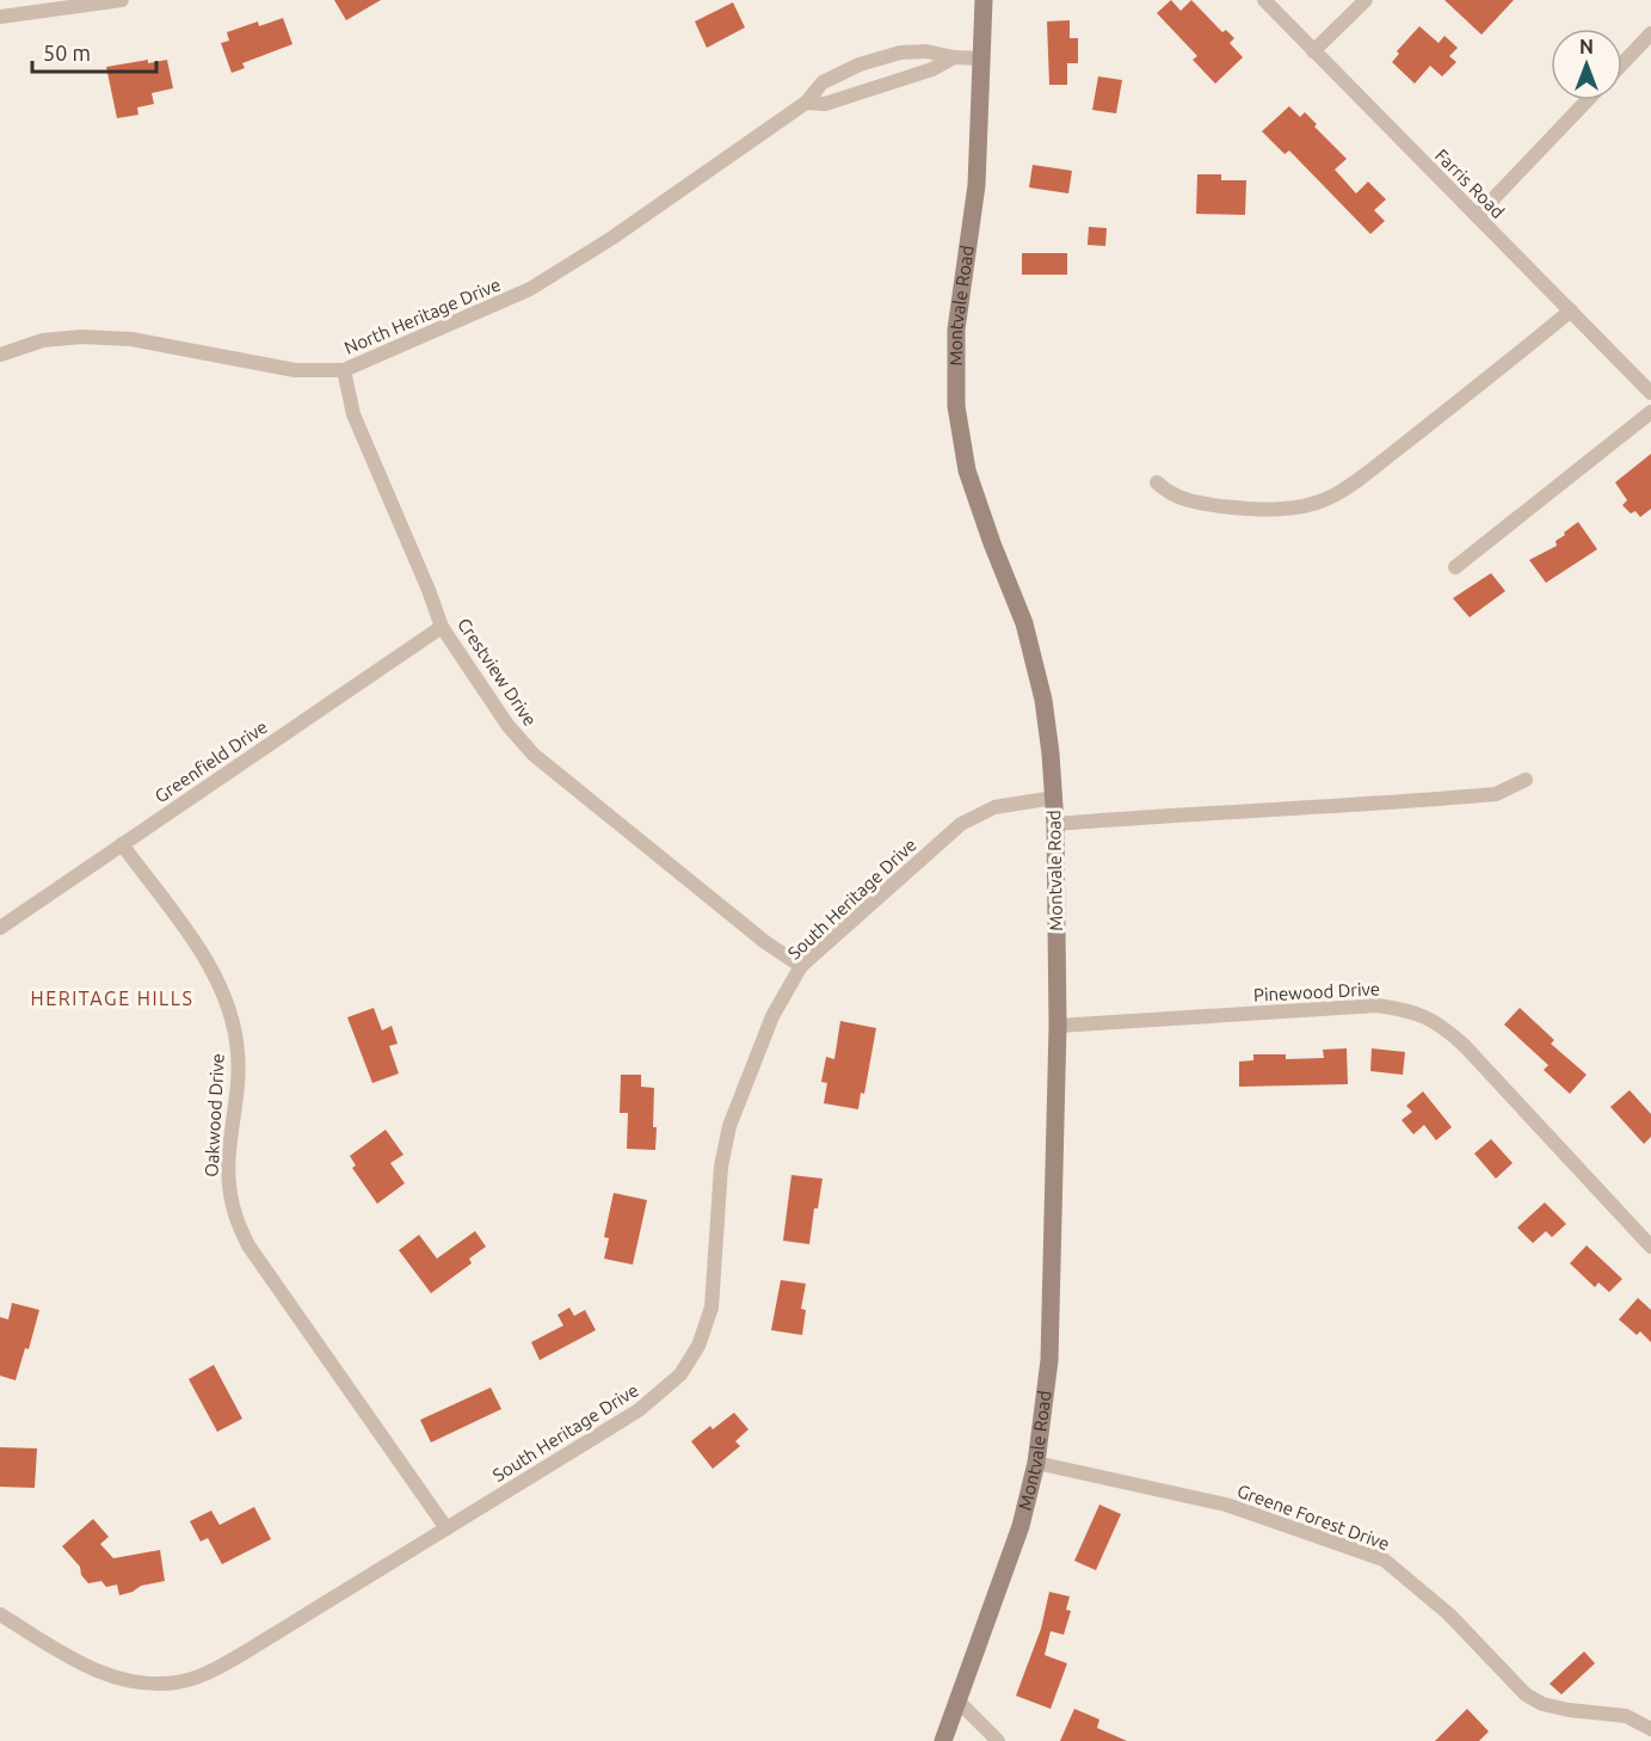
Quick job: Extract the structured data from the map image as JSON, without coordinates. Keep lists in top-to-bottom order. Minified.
{"streets":{"main road":["Montvale Road"],"street":["Farris Road","North Heritage Drive","Crestview Drive","Greenfield Drive","South Heritage Drive","Pinewood Drive","Oakwood Drive","Greene Forest Drive"]},"crossings":[["Montvale Road","North Heritage Drive"],["Montvale Road","South Heritage Drive"],["Montvale Road","Pinewood Drive"],["Montvale Road","Greene Forest Drive"],["North Heritage Drive","Crestview Drive"],["Crestview Drive","Greenfield Drive"],["Crestview Drive","South Heritage Drive"],["Greenfield Drive","Oakwood Drive"],["South Heritage Drive","Oakwood Drive"]],"districts":["HERITAGE HILLS"],"scale_bar":"50 m","north":"top"}
